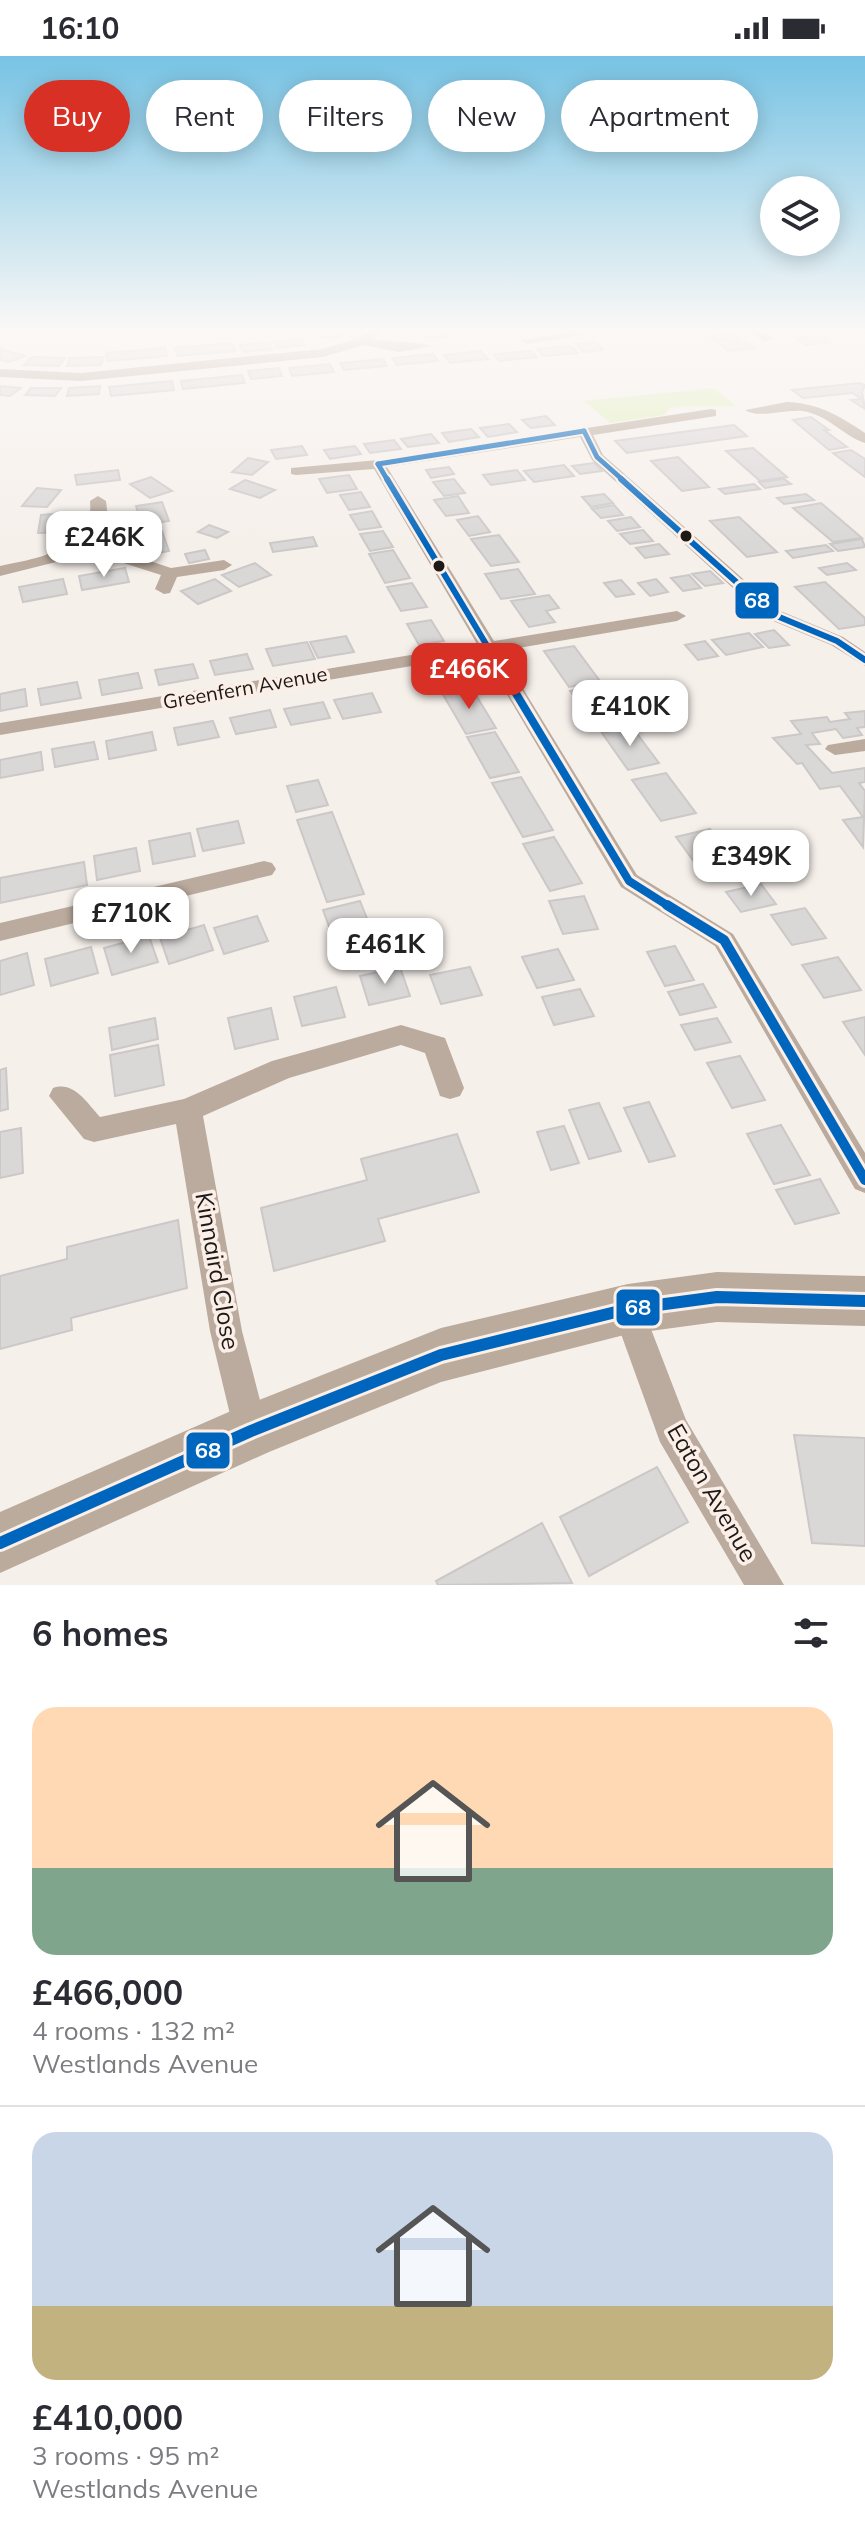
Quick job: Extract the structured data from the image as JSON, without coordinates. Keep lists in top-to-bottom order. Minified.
{"streets":{"street":["Greenfern Avenue","Kinnaird Close","Eaton Avenue"]},"lines":["transit line 68"],"page":{"status":"16:10","chip":["Buy","Rent","Filters","New","Apartment"],"price":["£246K","£466K","£410K","£349K","£710K","£461K"],"heading":"6 homes","list":[{"name":"£466,000","note":"4 rooms · 132 m² · Westlands Avenue"},{"name":"£410,000","note":"3 rooms · 95 m² · Westlands Avenue"}]}}
